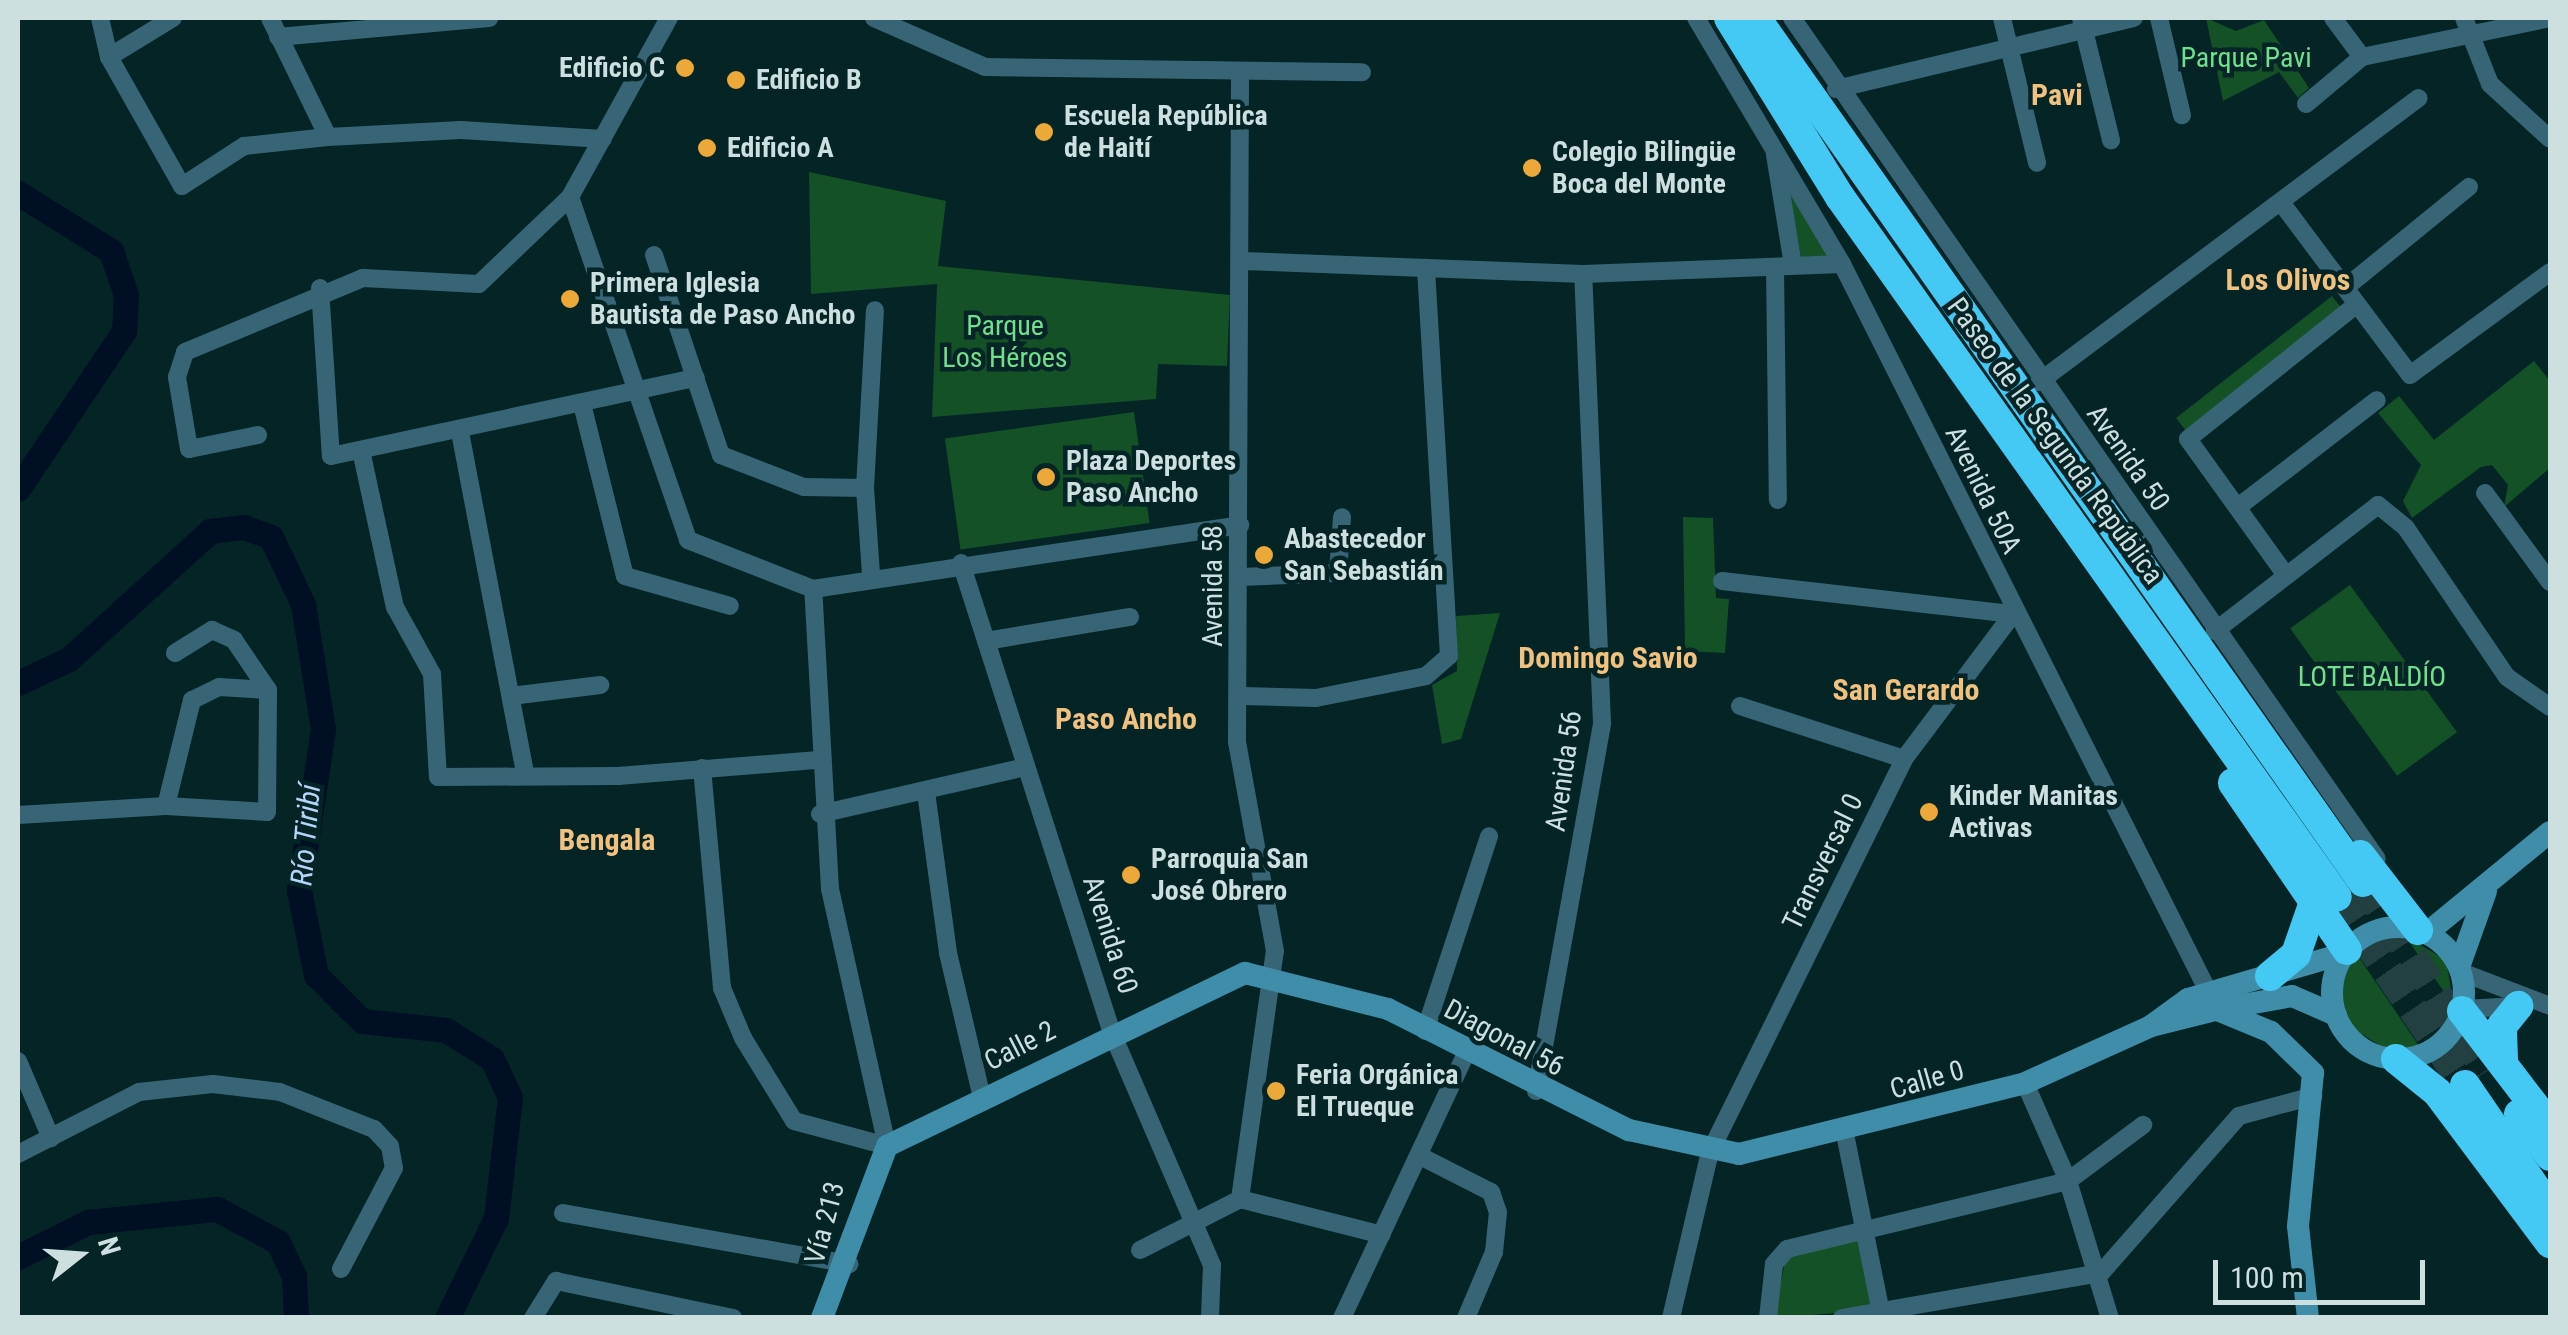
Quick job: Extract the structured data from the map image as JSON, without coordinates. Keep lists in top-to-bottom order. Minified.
{"streets":{"highway":["Paseo de la Segunda República"],"main road":["Diagonal 56","Calle 2","Calle 0","Vía 213"],"street":["Avenida 50","Avenida 50A","Avenida 58","Avenida 56","Transversal 0","Avenida 60"]},"crossings":[["Paseo de la Segunda República","Avenida 50A"],["Avenida 50","Calle 0"],["Avenida 50A","Transversal 0"],["Avenida 50A","Calle 0"],["Avenida 58","Diagonal 56"],["Avenida 58","Calle 2"],["Avenida 56","Diagonal 56"],["Transversal 0","Diagonal 56"],["Transversal 0","Calle 0"],["Avenida 60","Calle 2"],["Diagonal 56","Calle 2"],["Diagonal 56","Calle 0"],["Calle 2","Vía 213"]],"districts":["Pavi","Los Olivos","Domingo Savio","San Gerardo","Paso Ancho","Bengala"],"water":["Río Tiribí"],"parks":["Parque Pavi","Parque Los Héroes","LOTE BALDÍO"],"places":["Edificio C","Edificio B","Escuela República de Haití","Edificio A","Colegio Bilingüe Boca del Monte","Primera Iglesia Bautista de Paso Ancho","Plaza Deportes Paso Ancho","Abastecedor San Sebastián","Kinder Manitas Activas","Parroquia San José Obrero","Feria Orgánica El Trueque"],"scale_bar":"100 m","north":"right"}
